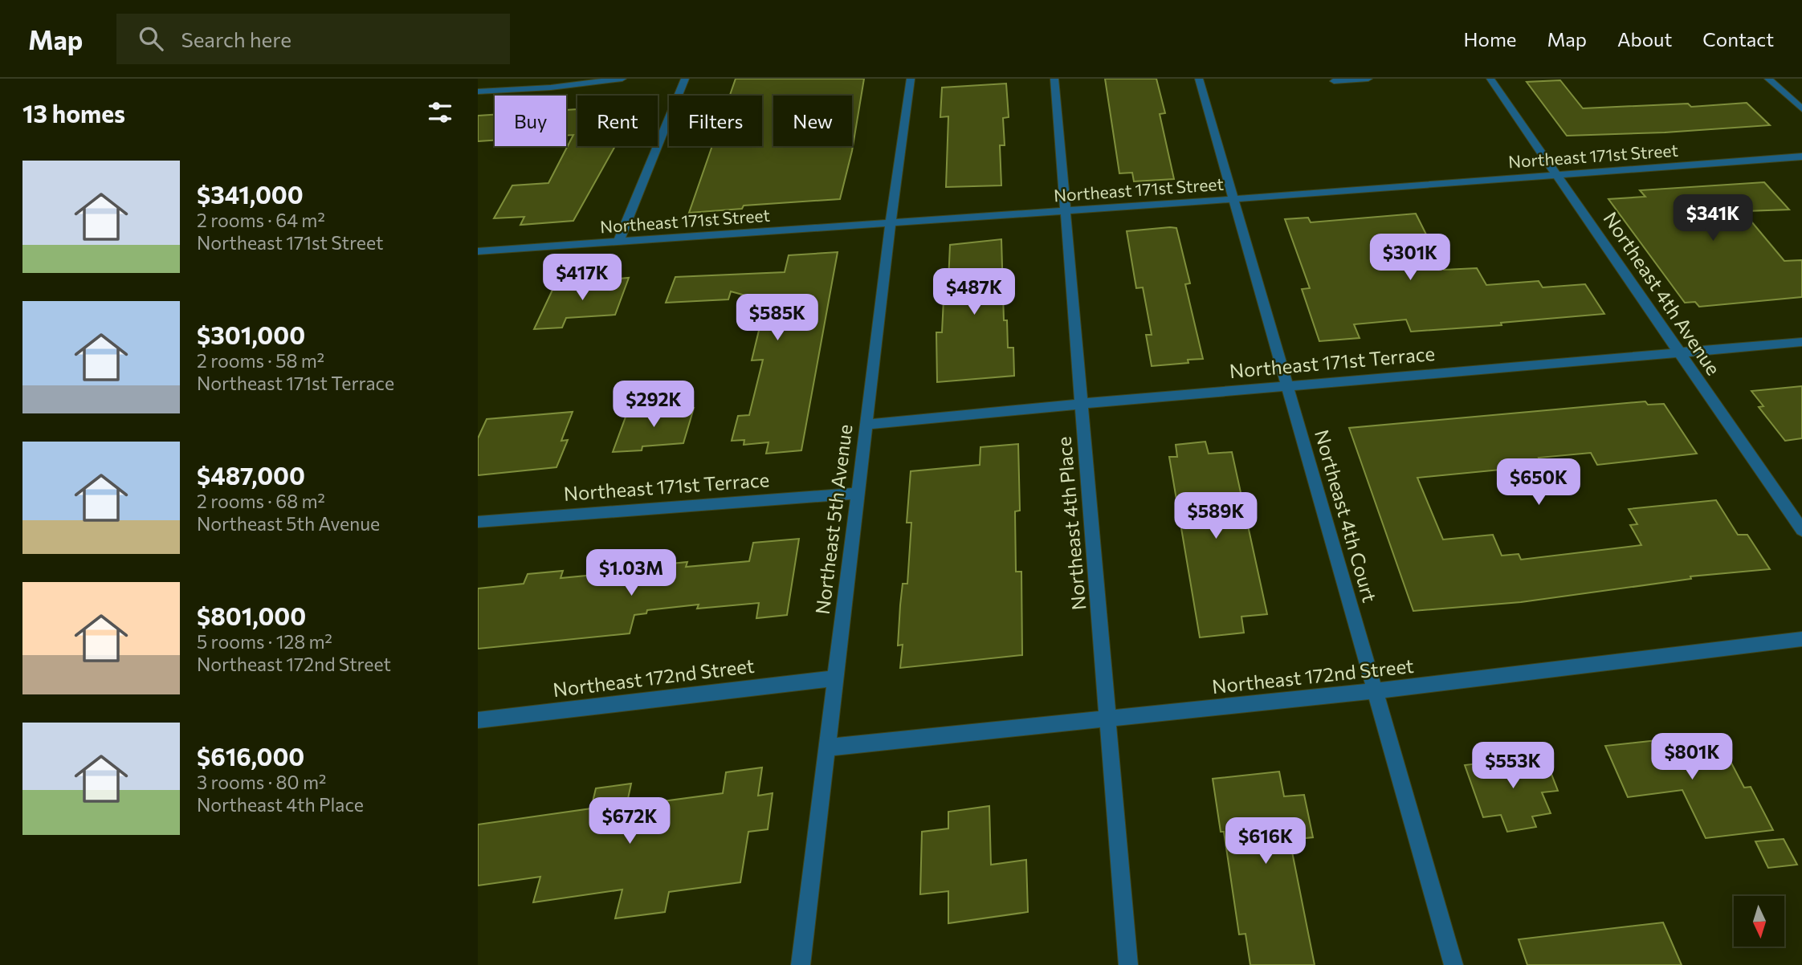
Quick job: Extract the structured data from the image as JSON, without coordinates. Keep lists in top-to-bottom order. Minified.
{"streets":{"street":["Northeast 171st Street","Northeast 4th Avenue","Northeast 171st Terrace","Northeast 4th Court","Northeast 5th Avenue","Northeast 4th Place","Northeast 172nd Street"]},"crossings":[["Northeast 171st Street","Northeast 4th Avenue"],["Northeast 171st Street","Northeast 4th Court"],["Northeast 171st Street","Northeast 5th Avenue"],["Northeast 171st Street","Northeast 4th Place"],["Northeast 4th Avenue","Northeast 171st Terrace"],["Northeast 171st Terrace","Northeast 4th Court"],["Northeast 171st Terrace","Northeast 5th Avenue"],["Northeast 171st Terrace","Northeast 4th Place"],["Northeast 4th Court","Northeast 172nd Street"],["Northeast 5th Avenue","Northeast 172nd Street"],["Northeast 4th Place","Northeast 172nd Street"]],"north":"bottom","page":{"header":"Map","search":"Search here","nav":["Home","Map","About","Contact"],"heading":"13 homes","chip":["Buy","Rent","Filters","New"],"list":[{"name":"$341,000","note":"2 rooms · 64 m² · Northeast 171st Street"},{"name":"$301,000","note":"2 rooms · 58 m² · Northeast 171st Terrace"},{"name":"$487,000","note":"2 rooms · 68 m² · Northeast 5th Avenue"},{"name":"$801,000","note":"5 rooms · 128 m² · Northeast 172nd Street"},{"name":"$616,000","note":"3 rooms · 80 m² · Northeast 4th Place"}],"price":["$341K","$301K","$417K","$487K","$585K","$292K","$650K","$589K","$1.03M","$801K","$553K","$672K","$616K"]}}
